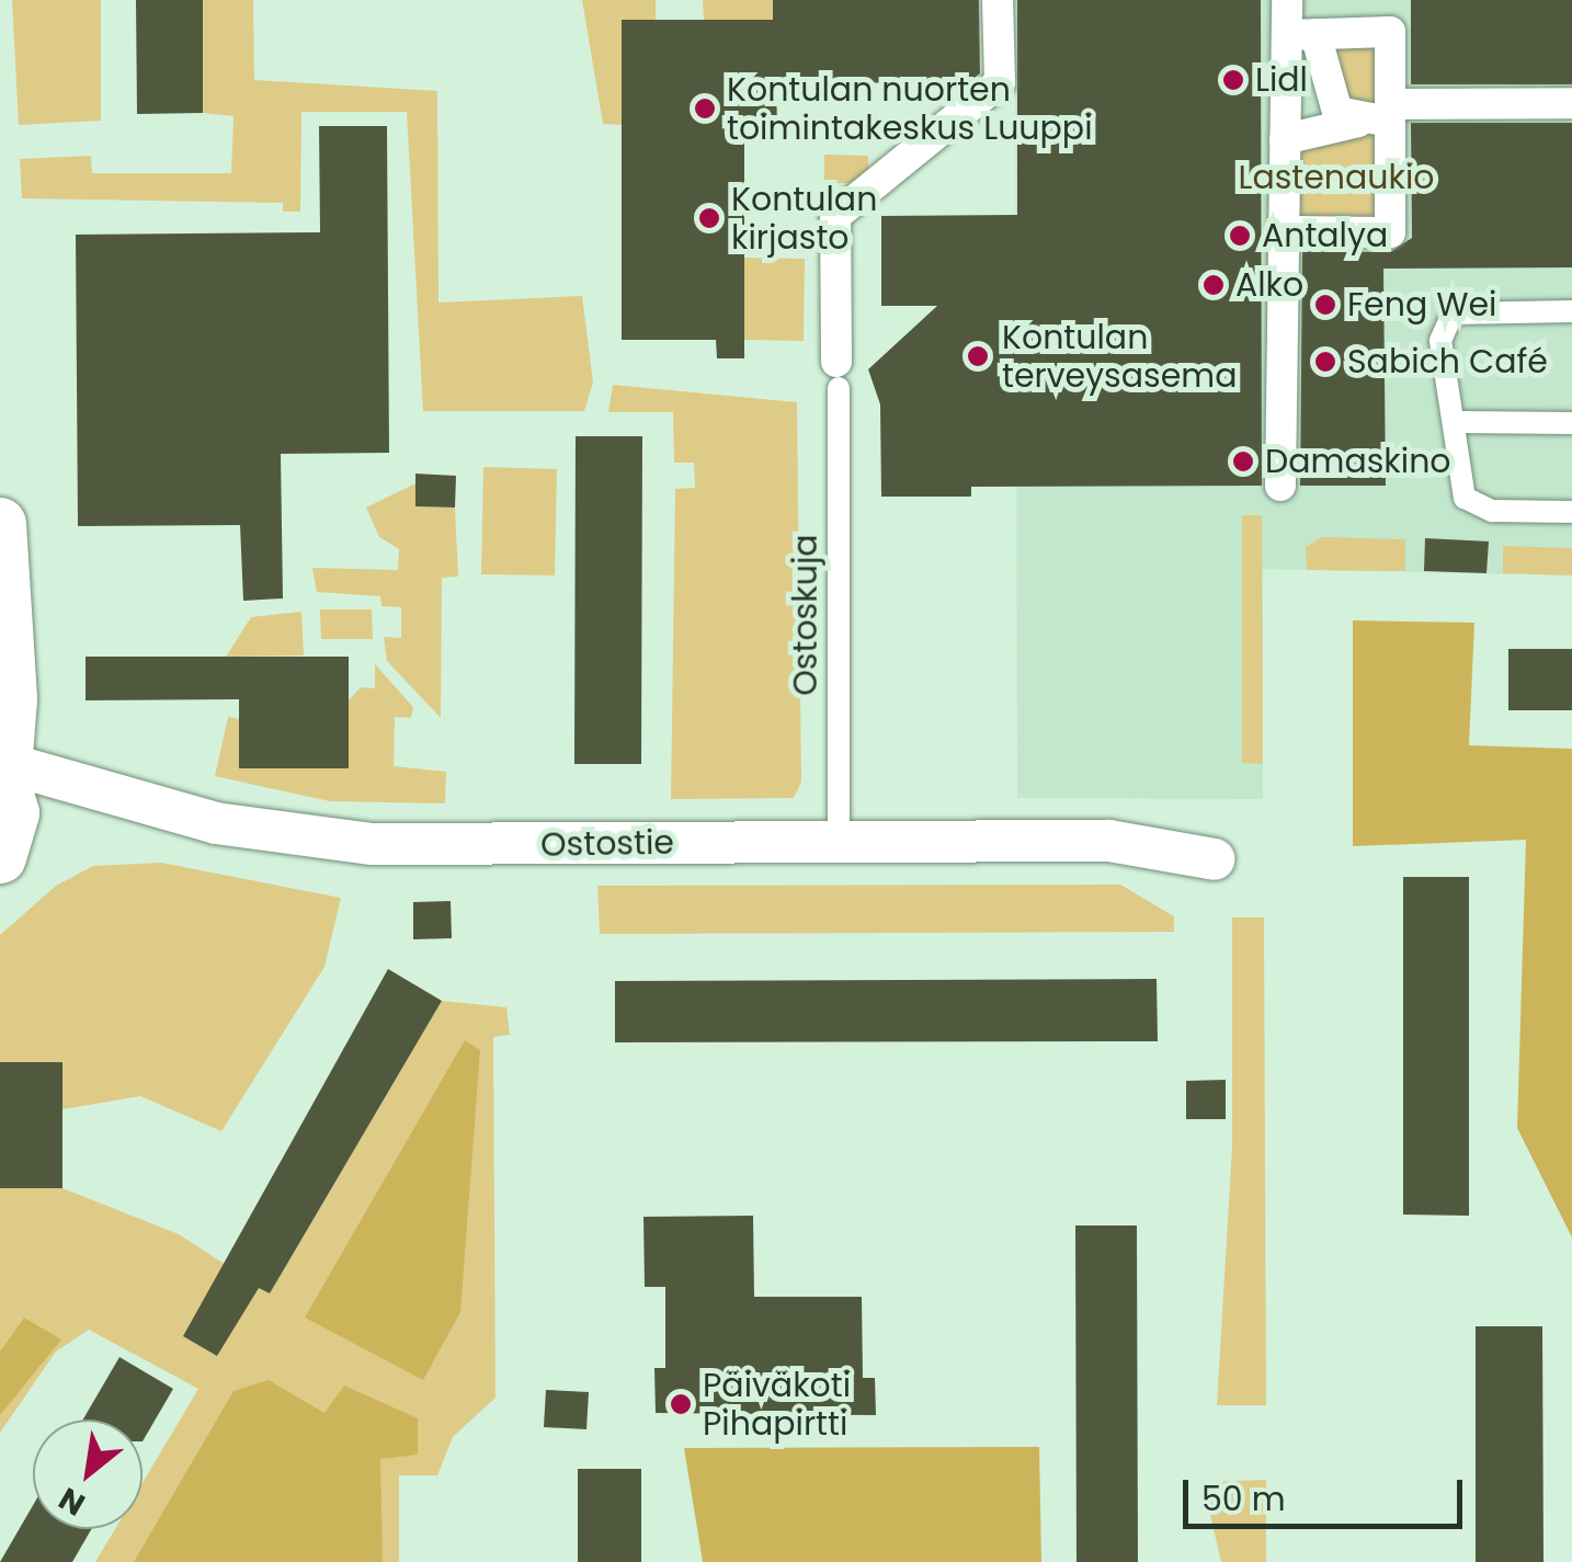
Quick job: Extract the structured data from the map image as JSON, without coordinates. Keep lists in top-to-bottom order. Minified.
{"streets":{"street":["Ostostie"],"lane":["Ostoskuja"]},"crossings":[["Ostoskuja","Ostostie"]],"parks":["Lastenaukio"],"places":["Lidl","Kontulan nuorten toimintakeskus Luuppi","Kontulan kirjasto","Antalya","Alko","Feng Wei","Kontulan terveysasema","Sabich Café","Damaskino","Päiväkoti Pihapirtti"],"scale_bar":"50 m","north":"bottom left"}
